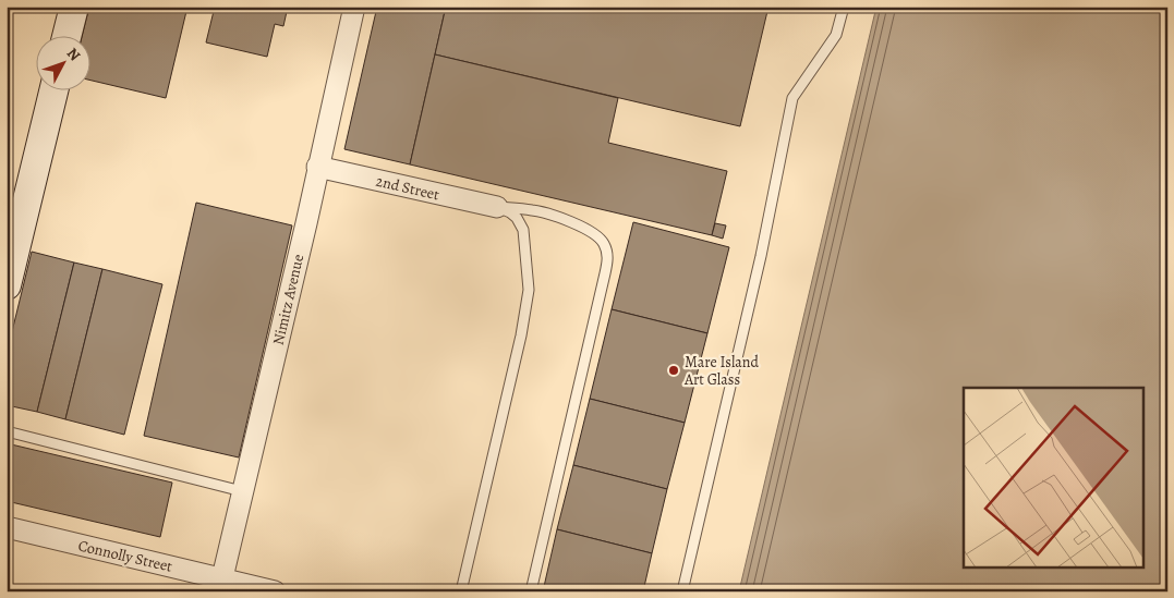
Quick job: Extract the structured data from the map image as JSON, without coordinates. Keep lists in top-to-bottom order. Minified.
{"streets":{"street":["2nd Street","Nimitz Avenue","Connolly Street"]},"crossings":[["2nd Street","Nimitz Avenue"],["Nimitz Avenue","Connolly Street"]],"places":["Mare Island Art Glass"],"north":"top right"}
